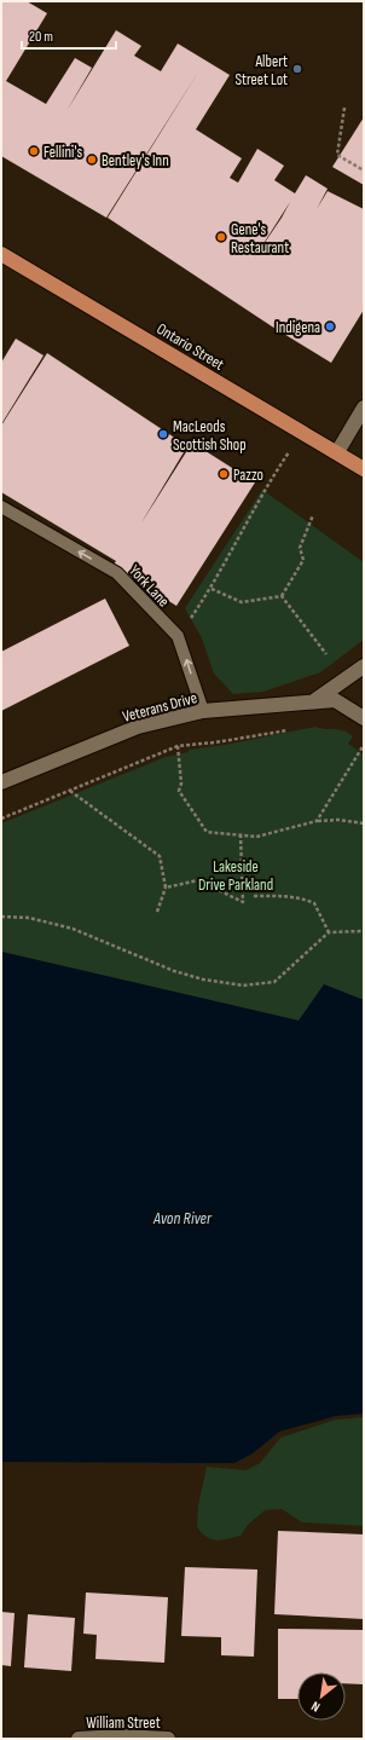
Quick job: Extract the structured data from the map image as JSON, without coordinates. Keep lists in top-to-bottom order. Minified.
{"streets":{"main road":["Ontario Street"],"street":["Veterans Drive","William Street"],"lane":["York Lane"]},"crossings":[["York Lane","Veterans Drive"]],"one_way":["York Lane"],"water":["Avon River"],"parks":["Lakeside Drive Parkland"],"places":["Albert Street Lot","Fellini's","Bentley's Inn","Gene's Restaurant","Indigena","MacLeods Scottish Shop","Pazzo"],"scale_bar":"20 m","north":"bottom left"}
